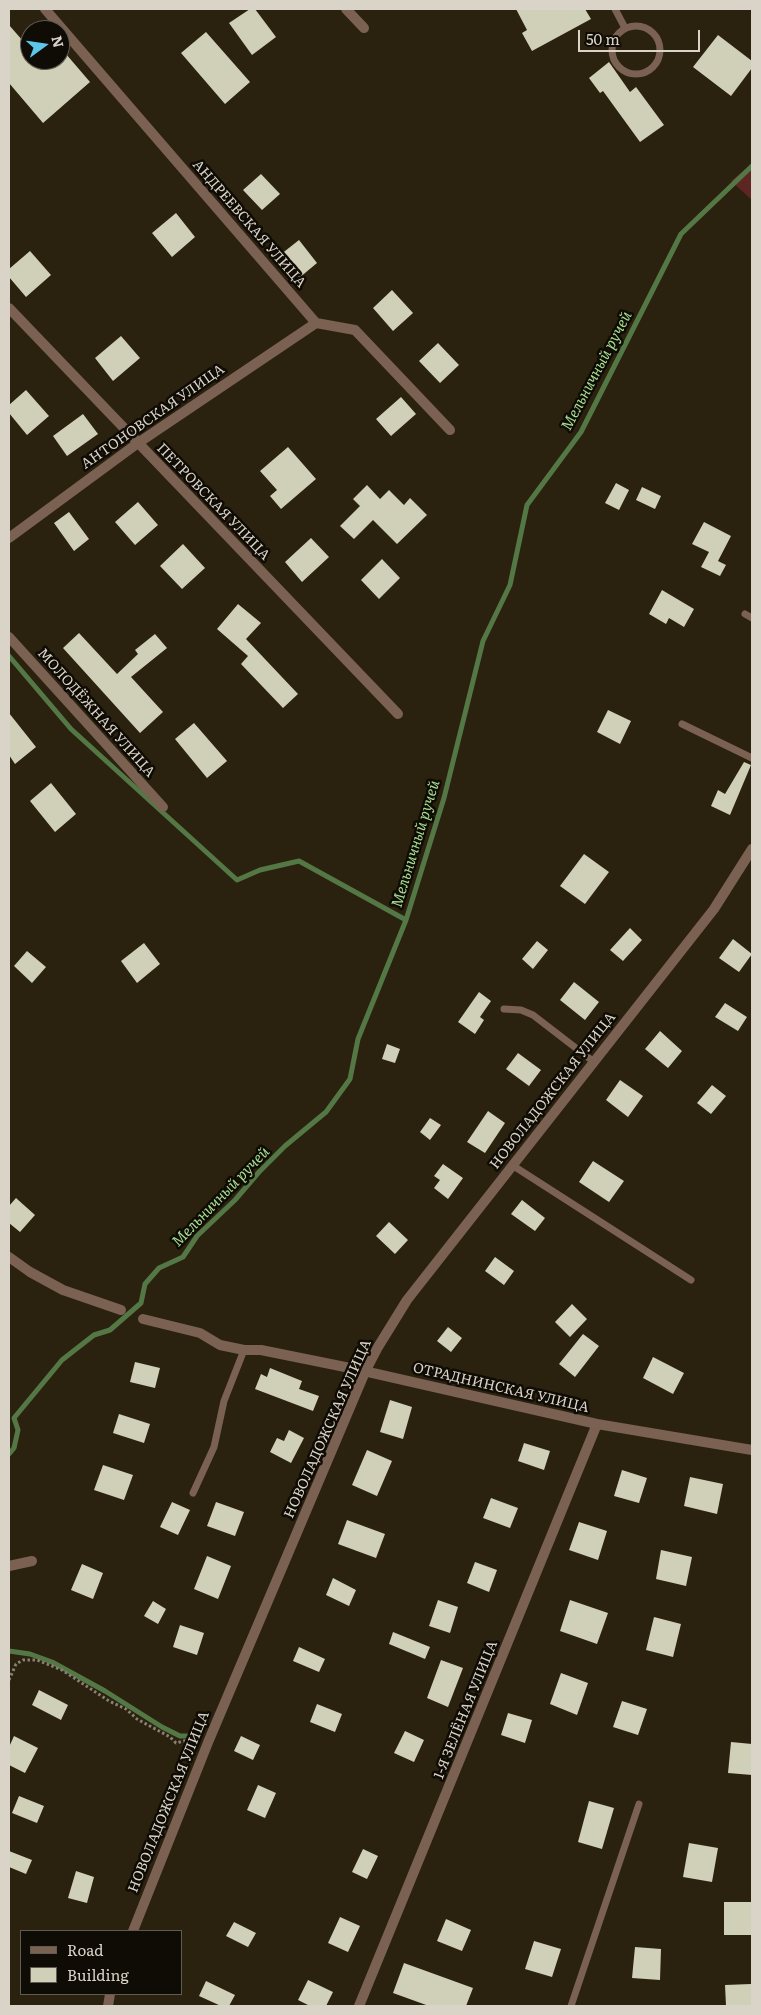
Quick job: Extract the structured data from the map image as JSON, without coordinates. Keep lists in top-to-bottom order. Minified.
{"streets":{"street":["АНДРЕЕВСКАЯ УЛИЦА","АНТОНОВСКАЯ УЛИЦА","ПЕТРОВСКАЯ УЛИЦА","МОЛОДЁЖНАЯ УЛИЦА","НОВОЛАДОЖСКАЯ УЛИЦА","ОТРАДНИНСКАЯ УЛИЦА","1-Я ЗЕЛЁНАЯ УЛИЦА"]},"crossings":[["АНДРЕЕВСКАЯ УЛИЦА","АНТОНОВСКАЯ УЛИЦА"],["АНТОНОВСКАЯ УЛИЦА","ПЕТРОВСКАЯ УЛИЦА"],["НОВОЛАДОЖСКАЯ УЛИЦА","ОТРАДНИНСКАЯ УЛИЦА"],["ОТРАДНИНСКАЯ УЛИЦА","1-Я ЗЕЛЁНАЯ УЛИЦА"]],"water":["Мельничный ручей"],"legend":["Road","Building"],"scale_bar":"50 m","north":"right"}
